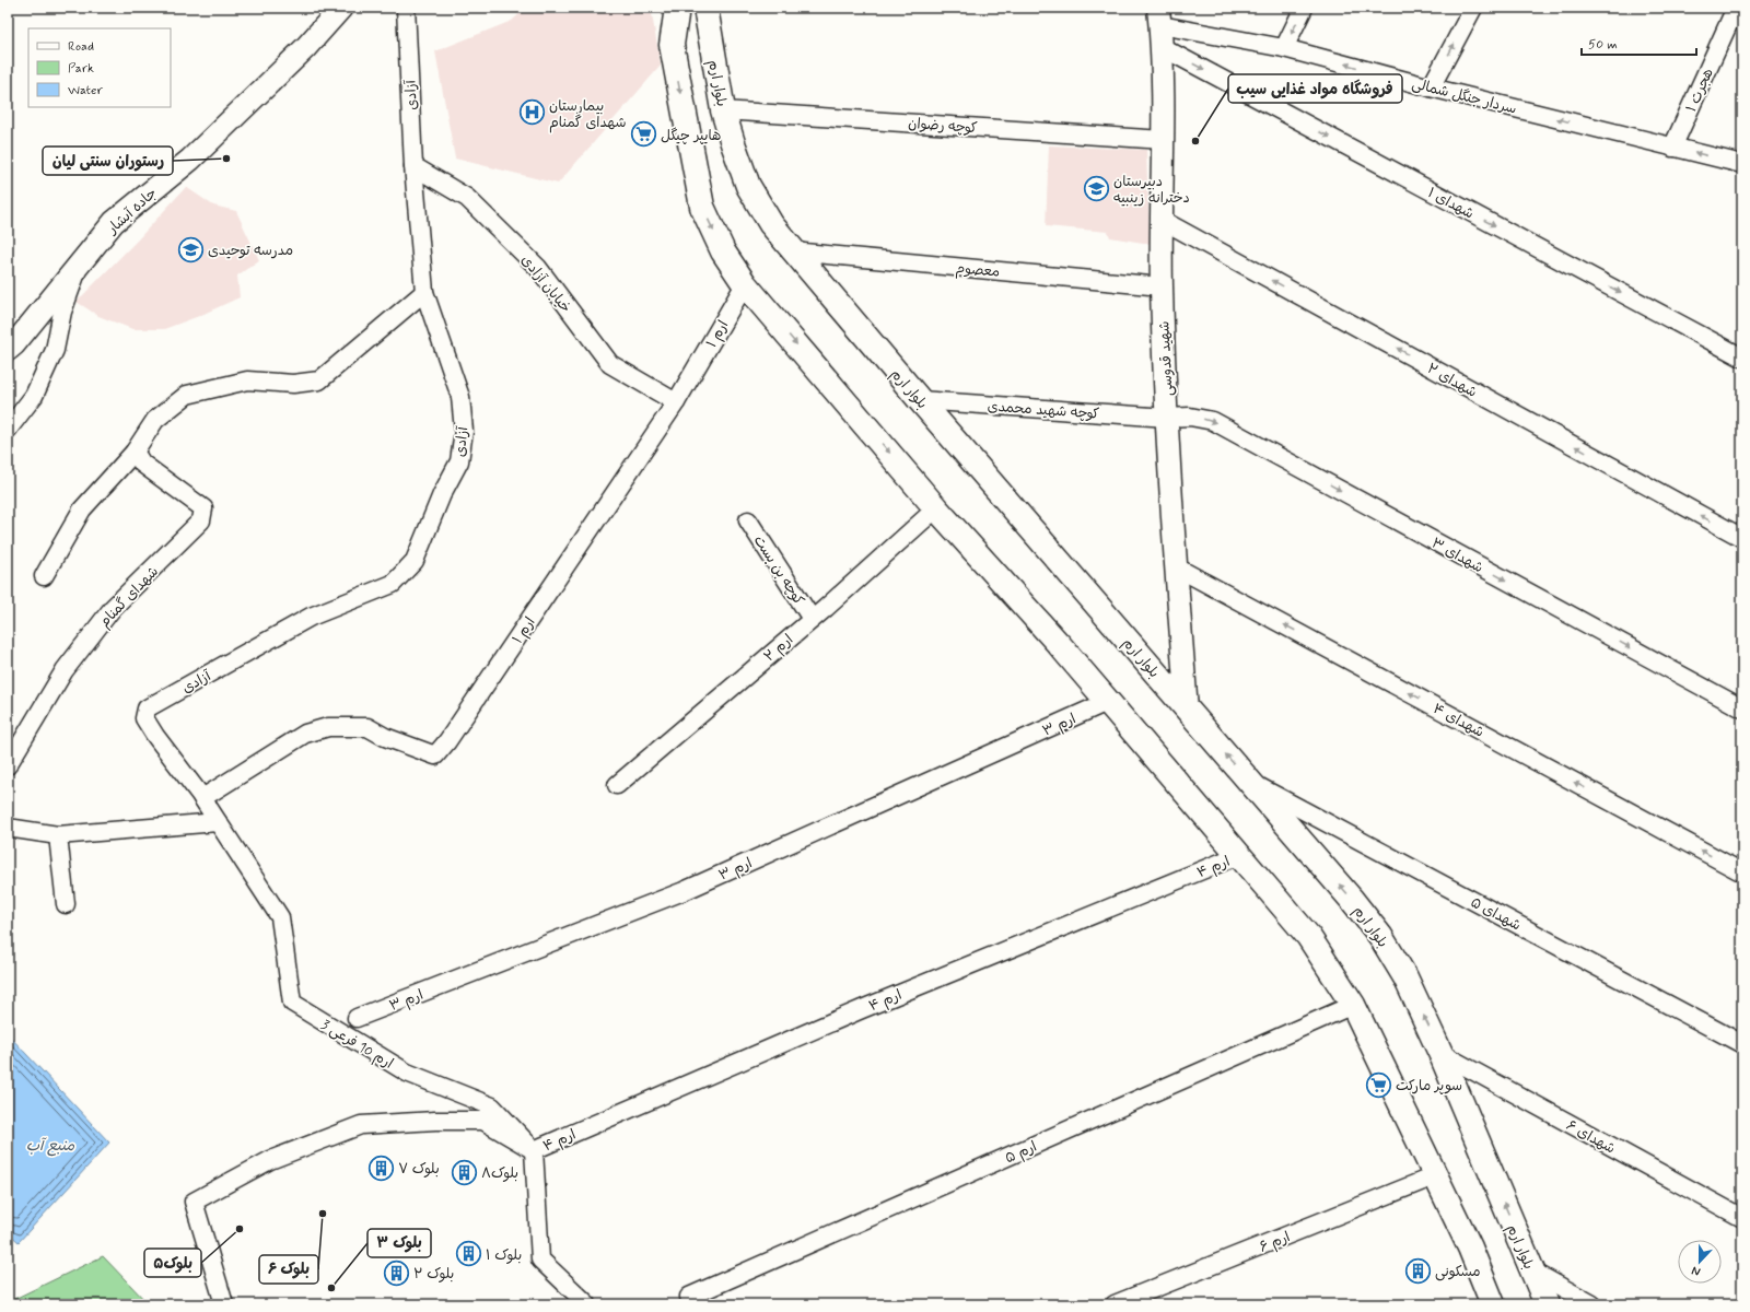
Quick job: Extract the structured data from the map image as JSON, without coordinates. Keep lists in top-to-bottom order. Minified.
{"streets":{"main road":["بلوار ارم"],"street":["هجرت ۱","آزادی","سردار جنگل شمالی","کوچه رضوان","شهدای ۱","جاده آبشار","معصوم","خیابان آزادی","ارم ۱","شهید قدوسی","شهدای ۲","کوچه شهید محمدی","شهدای ۳","کوچه بن بست","شهدای گمنام","ارم ۲","شهدای ۴","ارم ۳","ارم ۴","شهدای ۵","ارم 10 فرعی 3","شهدای ۶","ارم ۵","ارم ۶"]},"crossings":[["بلوار ارم","کوچه رضوان"],["بلوار ارم","معصوم"],["بلوار ارم","شهید قدوسی"],["بلوار ارم","کوچه شهید محمدی"],["بلوار ارم","شهدای ۵"],["بلوار ارم","شهدای ۶"],["هجرت ۱","سردار جنگل شمالی"],["آزادی","خیابان آزادی"],["آزادی","ارم 10 فرعی 3"],["سردار جنگل شمالی","شهید قدوسی"],["کوچه رضوان","شهید قدوسی"],["شهدای ۱","شهید قدوسی"],["معصوم","شهید قدوسی"],["خیابان آزادی","ارم ۱"],["ارم ۱","ارم 10 فرعی 3"],["شهید قدوسی","شهدای ۲"],["شهید قدوسی","کوچه شهید محمدی"],["شهید قدوسی","شهدای ۳"],["شهید قدوسی","شهدای ۴"],["کوچه شهید محمدی","شهدای ۳"],["کوچه بن بست","ارم ۲"],["ارم ۴","ارم 10 فرعی 3"]],"one_way":["سردار جنگل شمالی","شهدای ۱","شهدای ۲","شهدای ۳","شهدای ۴"],"water":["منبع آب"],"places":{"hospital":["بیمارستان شهدای گمنام"],"supermarket":["هایپر چیگل","سوپر مارکت"],"other":["فروشگاه مواد غذایی سیب","رستوران سنتی لیان","بلوک ۶","بلوک۵","بلوک ۳"],"school or university":["دبیرستان دخترانه زینبیه","مدرسه توحیدی"],"building":["بلوک ۷","بلوک۸","بلوک ۱","مسکونی","بلوک ۲"]},"legend":["Road","Park","Water"],"scale_bar":"50 m","north":"bottom"}
